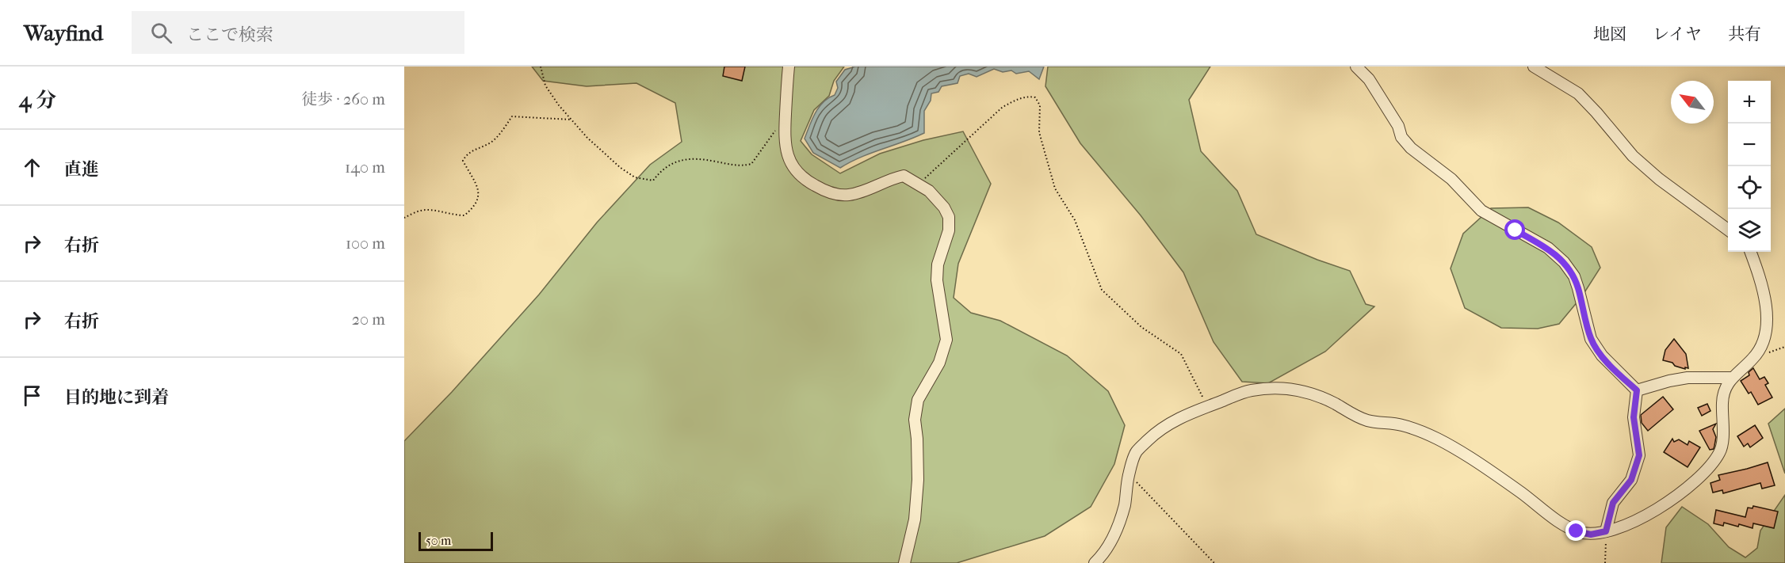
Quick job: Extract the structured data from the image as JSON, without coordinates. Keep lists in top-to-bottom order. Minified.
{"scale_bar":"50 m","north":"top left","page":{"header":"Wayfind","search":"ここで検索","nav":["地図","レイヤ","共有"],"heading":["4 分","徒歩 · 260 m"],"map_buttons":["+","−"],"list":[["直進","140 m"],["右折","100 m"],["右折","20 m"],"目的地に到着"],"scale":"50 m"}}
